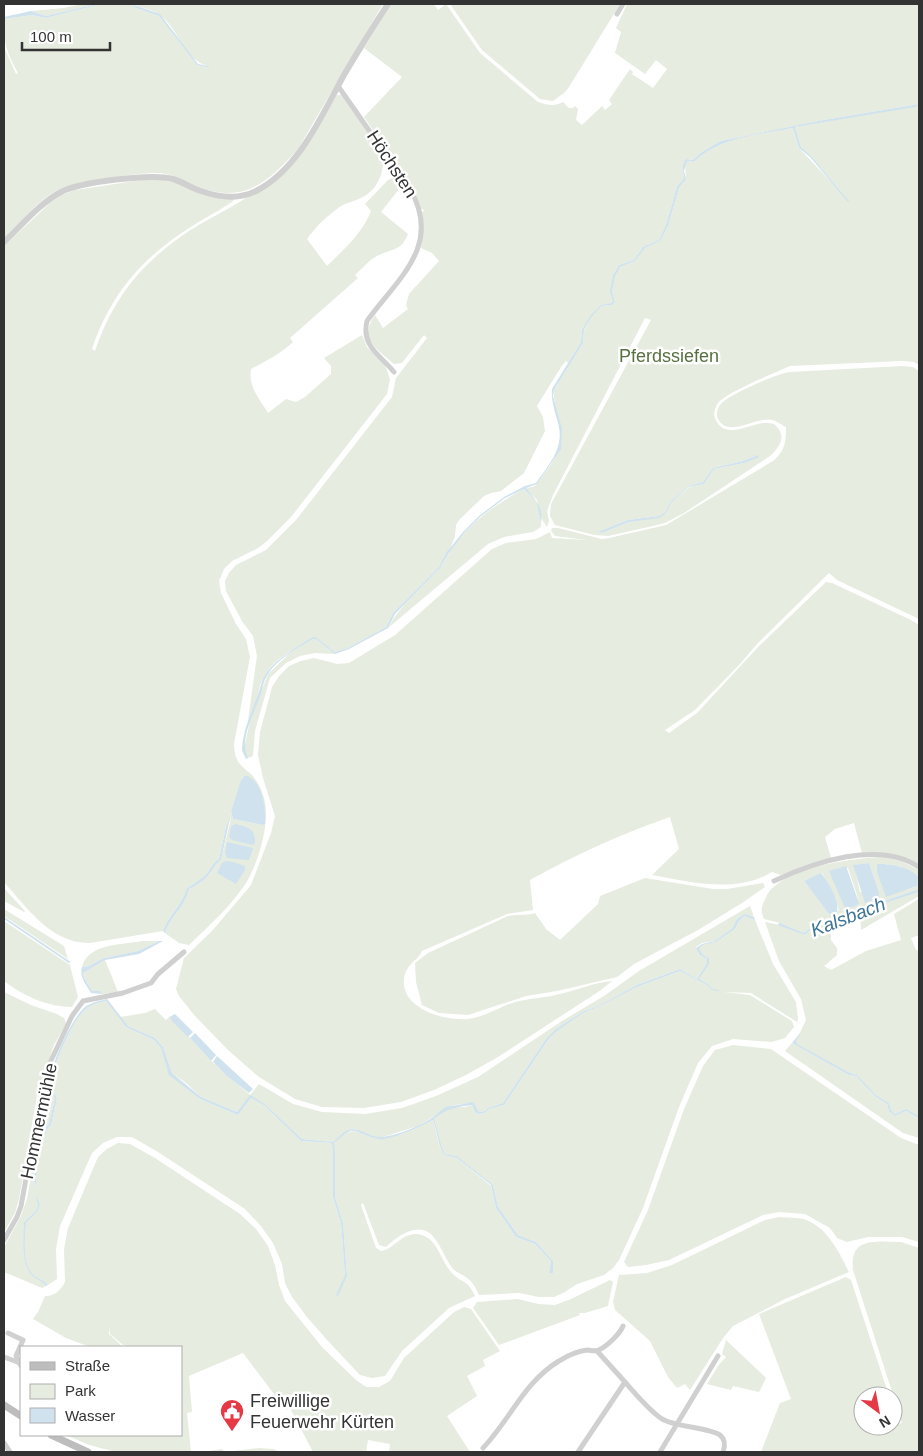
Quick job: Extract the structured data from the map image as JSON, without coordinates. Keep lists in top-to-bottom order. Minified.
{"streets":{"street":["Höchsten","Hommermühle"]},"water":["Kalsbach"],"parks":["Pferdssiefen"],"places":{"public building":["Freiwillige Feuerwehr Kürten"]},"legend":["Straße","Park","Wasser"],"scale_bar":"100 m","north":"bottom right"}
